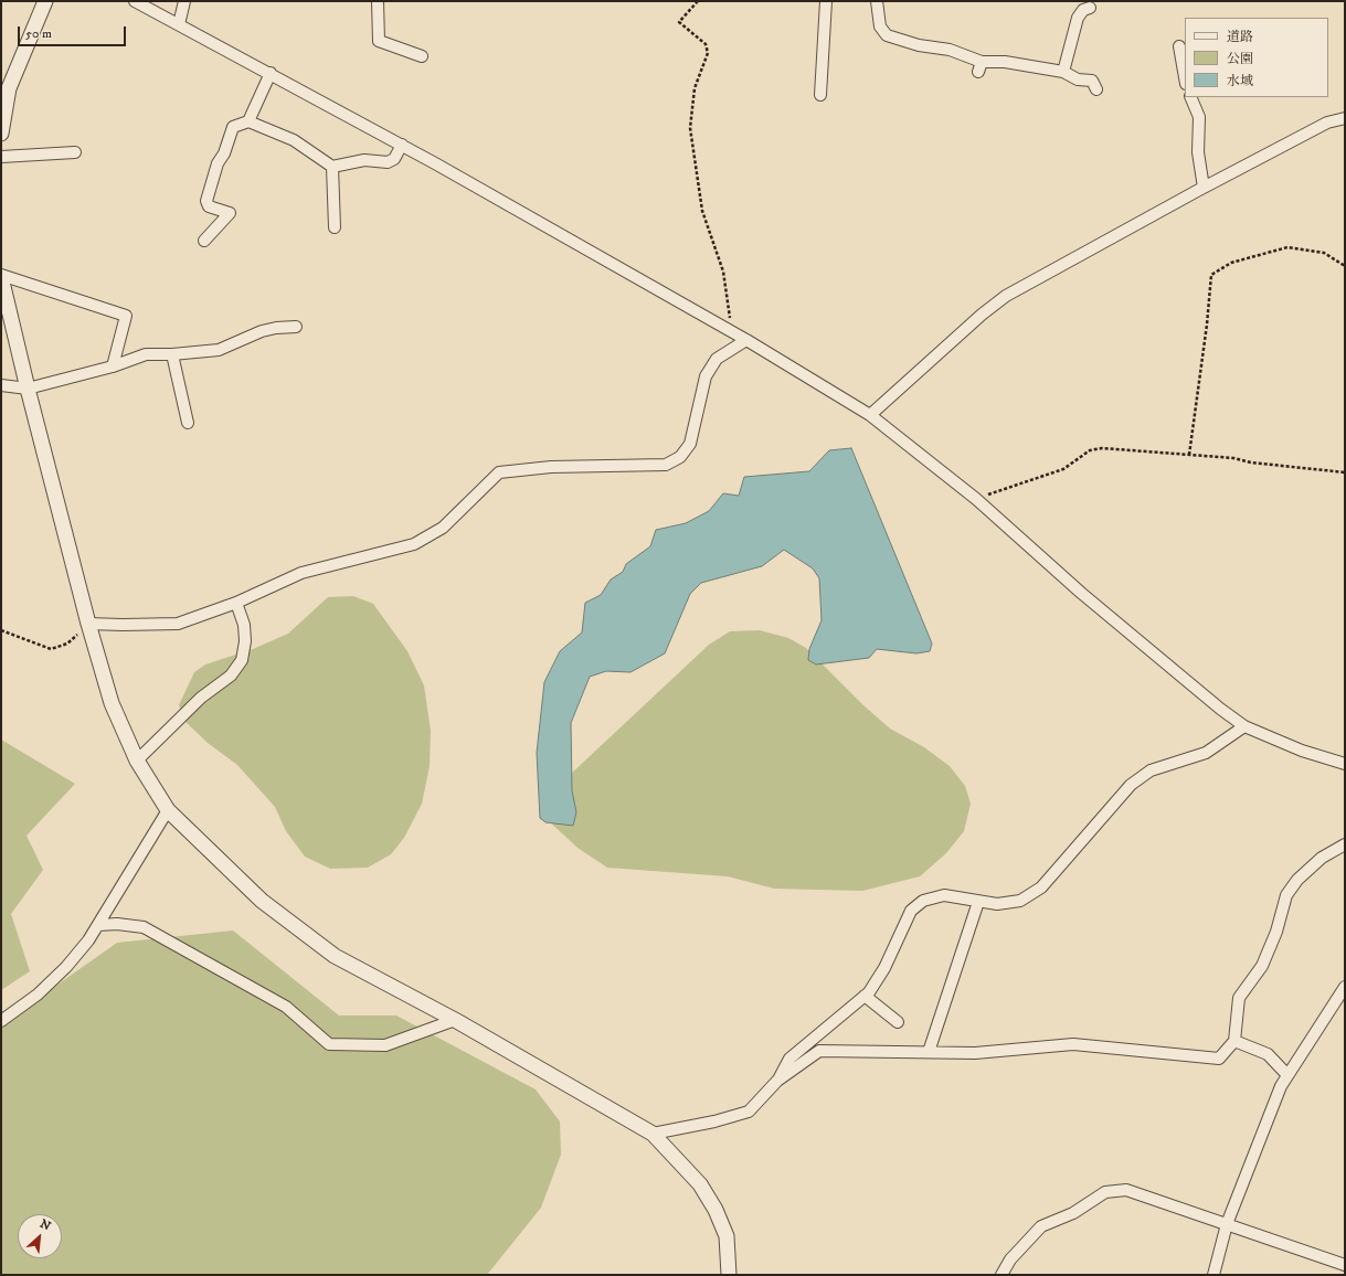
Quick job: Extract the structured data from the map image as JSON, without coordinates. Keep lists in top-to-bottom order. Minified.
{"legend":["道路","公園","水域"],"scale_bar":"50 m","north":"top right"}
